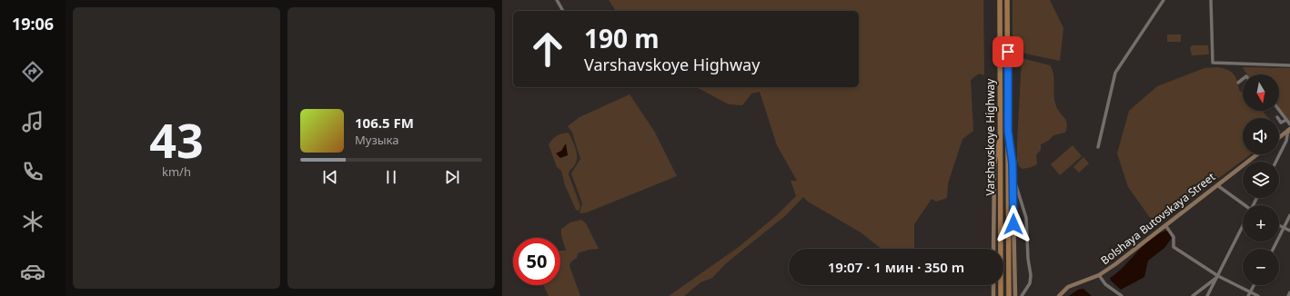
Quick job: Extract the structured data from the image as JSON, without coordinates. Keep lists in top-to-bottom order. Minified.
{"streets":{"main road":["Varshavskoye Highway","Bolshaya Butovskaya Street"]},"north":"bottom","page":{"tabs":"19:06","tile":["43","km/h"],"turn":["190 m","Varshavskoye Highway"],"map_buttons":["+","−"],"song":["106.5 FM","Музыка"],"limit":"50","trip":"19:07 · 1 мин · 350 m"}}
